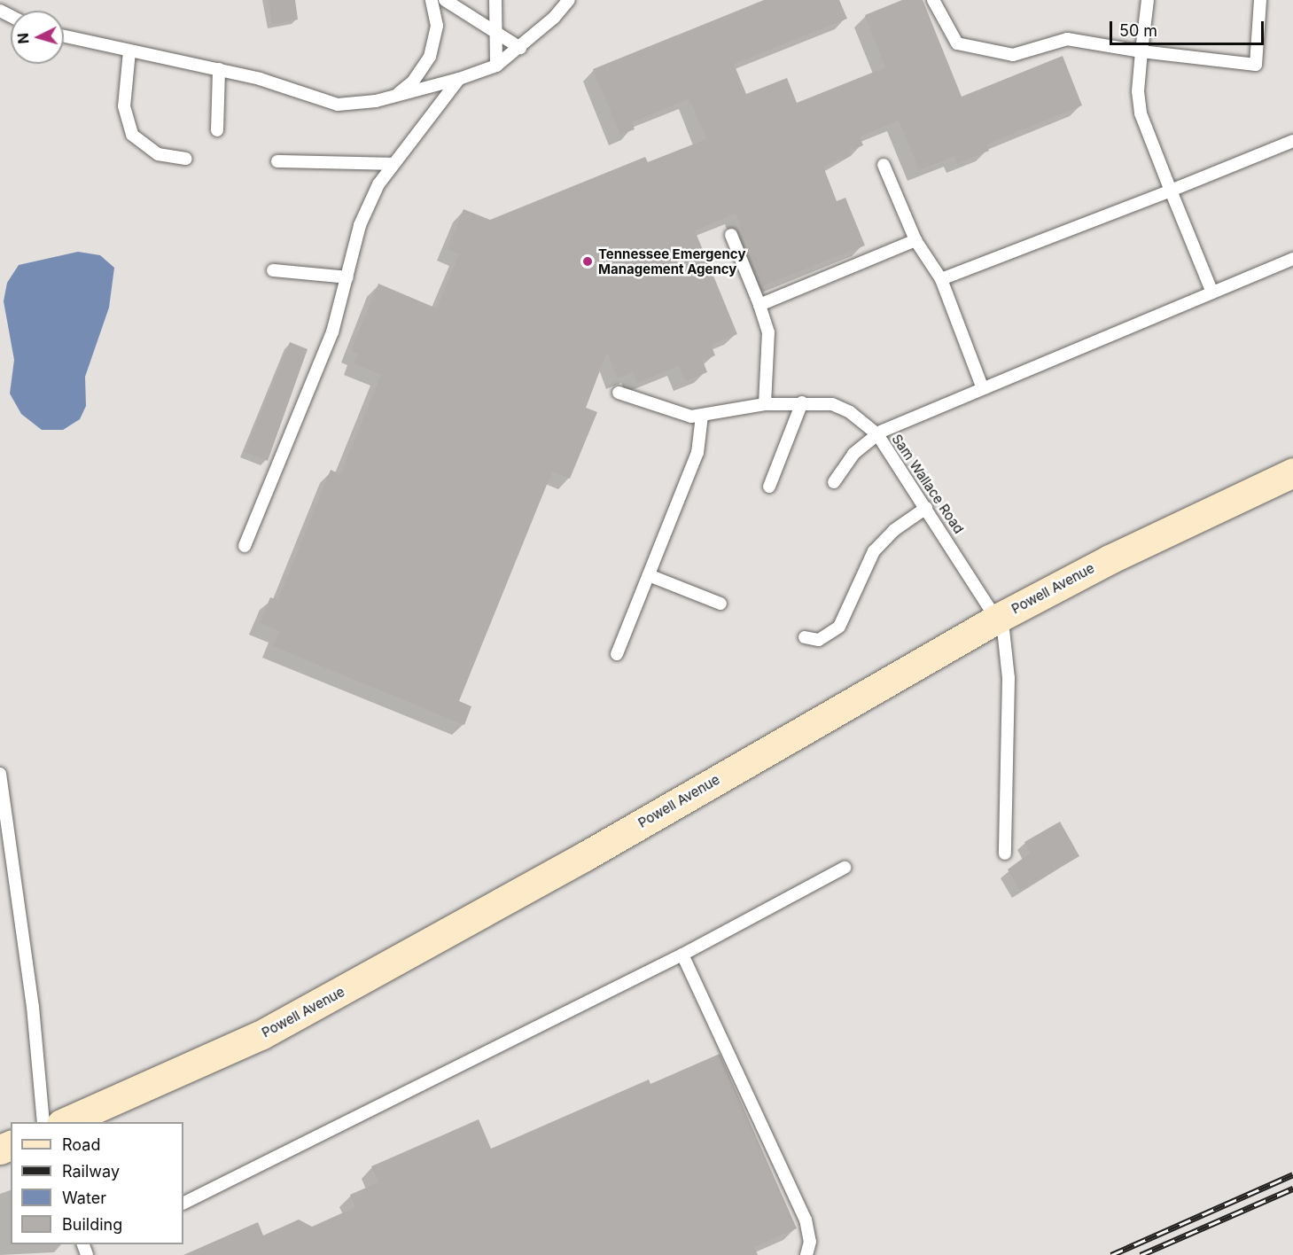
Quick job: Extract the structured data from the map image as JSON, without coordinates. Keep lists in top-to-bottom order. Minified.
{"streets":{"main road":["Powell Avenue"],"lane":["Sam Wallace Road"]},"crossings":[["Sam Wallace Road","Powell Avenue"]],"places":["Tennessee Emergency Management Agency"],"legend":["Road","Railway","Water","Building"],"scale_bar":"50 m","north":"left"}
